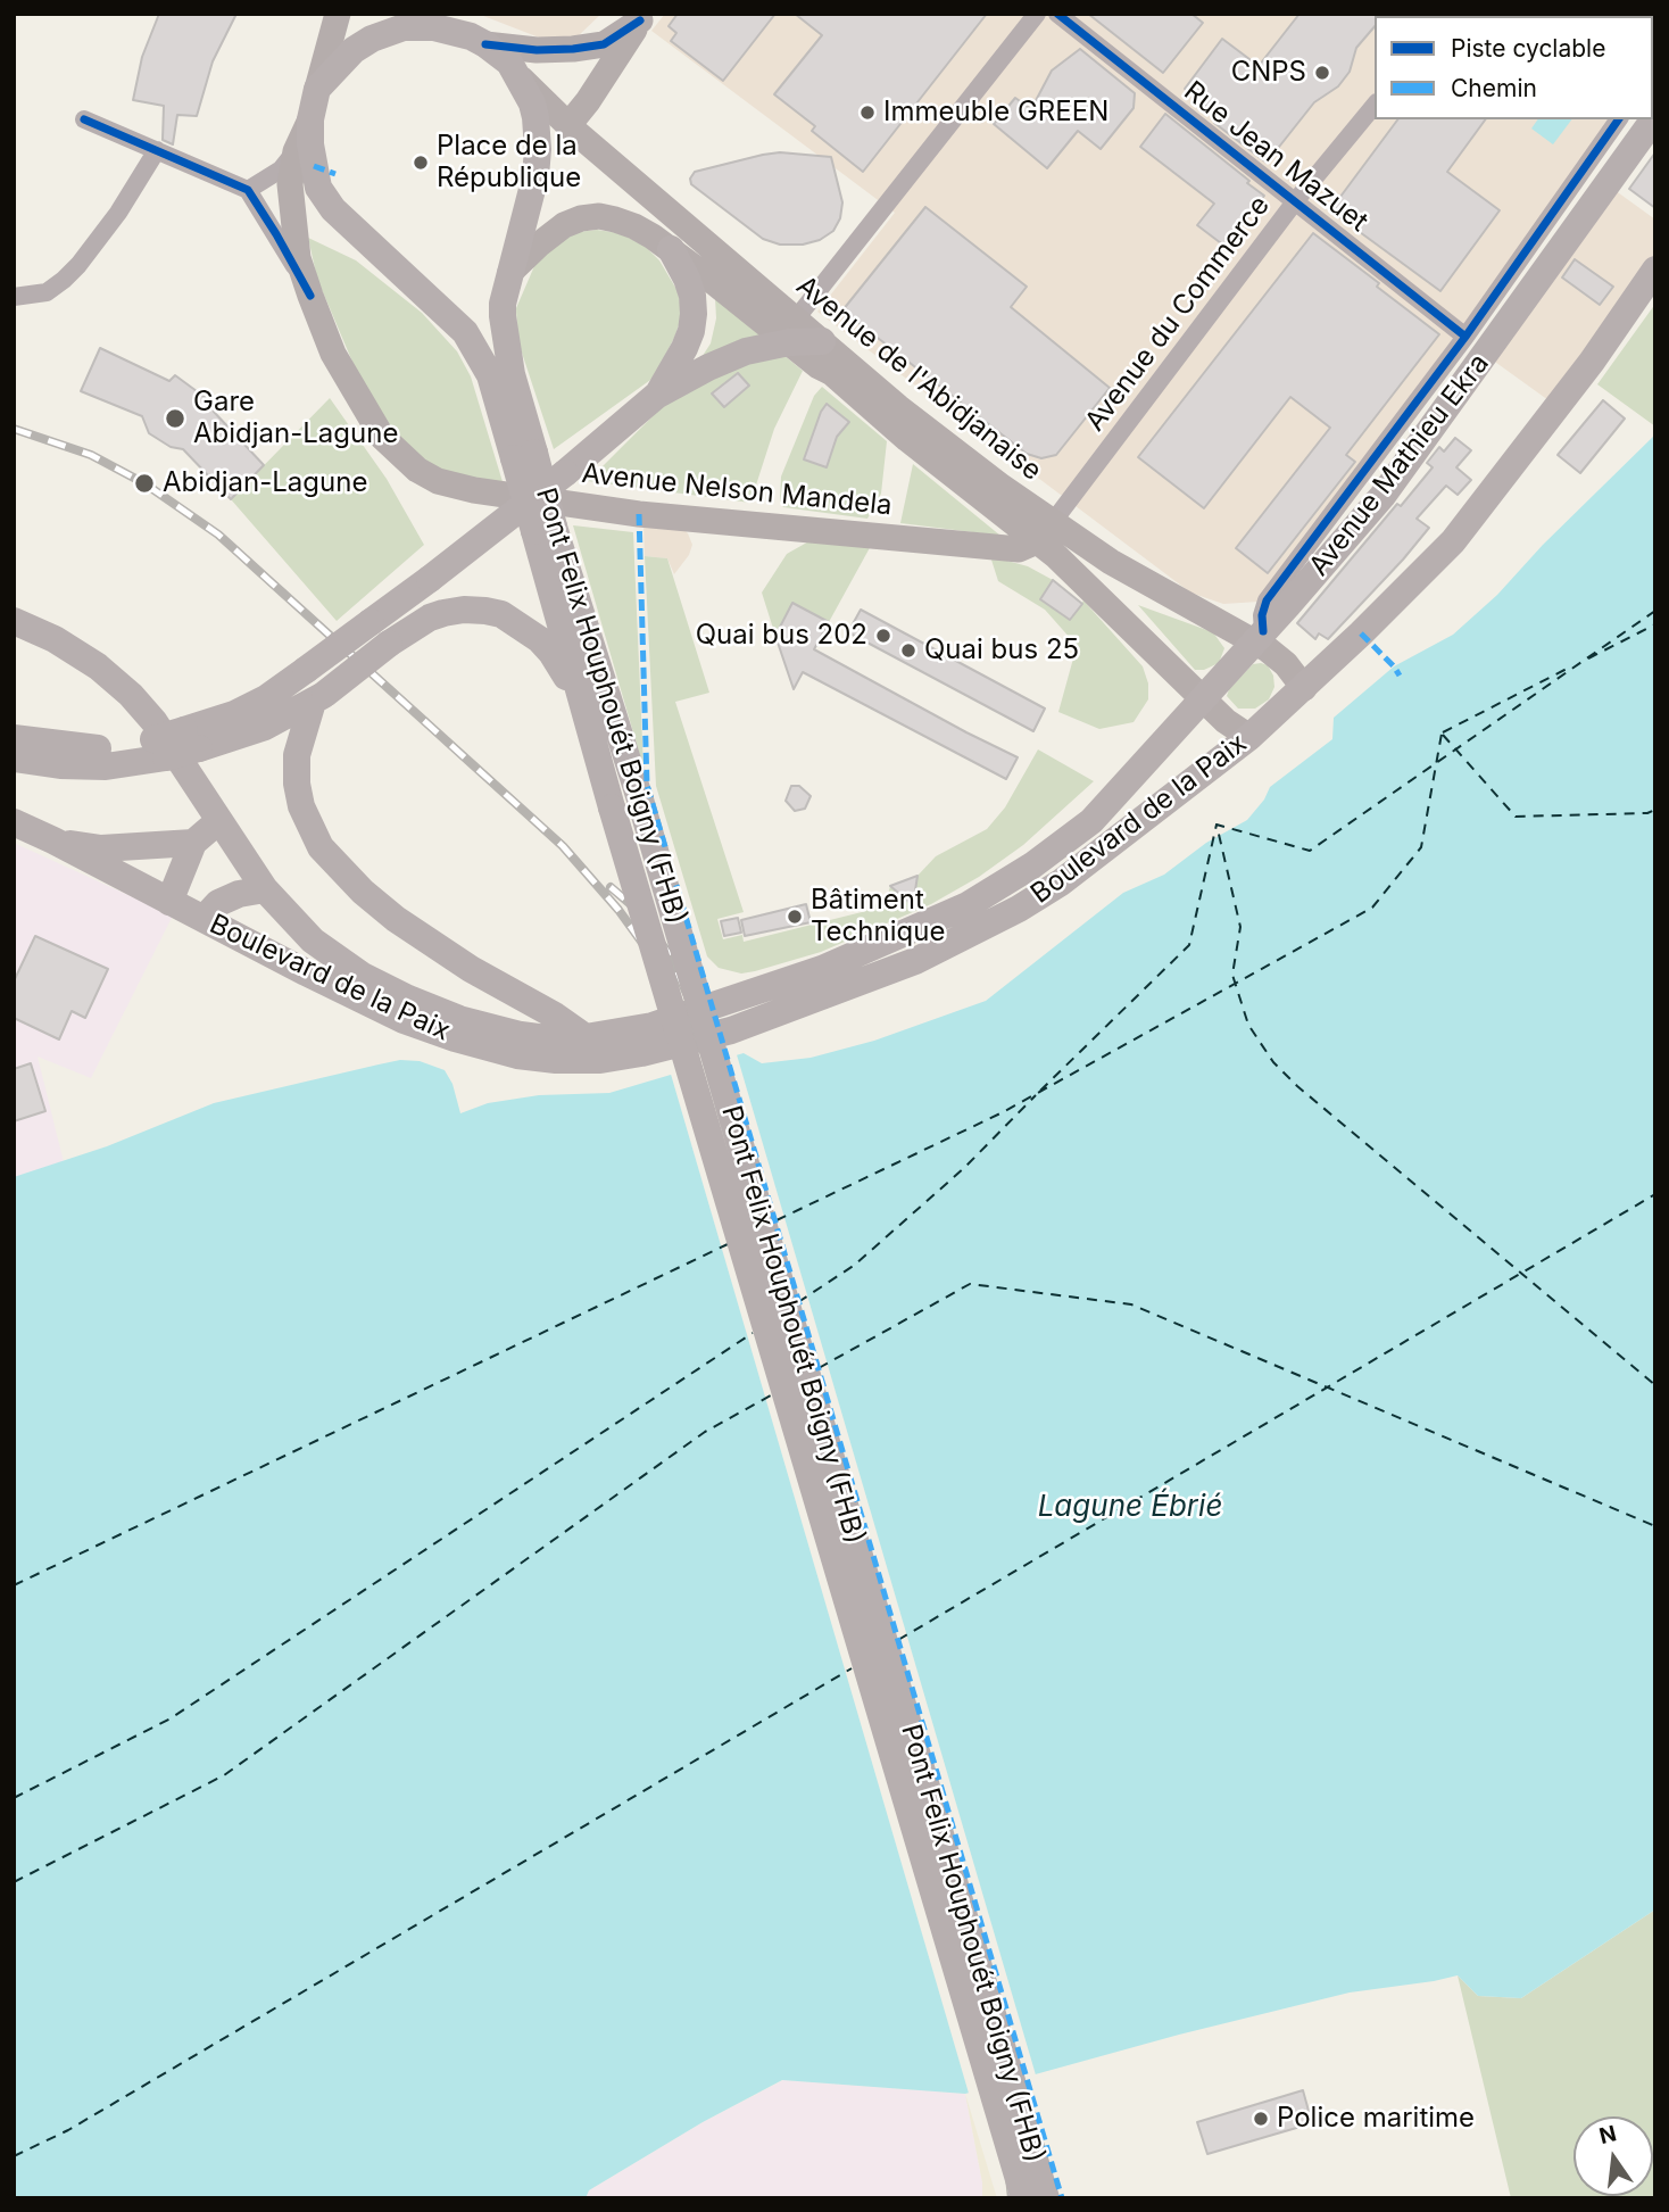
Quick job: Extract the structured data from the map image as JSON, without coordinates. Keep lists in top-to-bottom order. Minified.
{"streets":{"main road":["Avenue de l'Abidjanaise","Avenue Mathieu Ekra","Avenue Nelson Mandela","Pont Felix Houphouét Boigny (FHB)","Boulevard de la Paix"],"street":["Rue Jean Mazuet","Avenue du Commerce"]},"crossings":[["Rue Jean Mazuet","Avenue du Commerce"],["Avenue du Commerce","Avenue de l'Abidjanaise"],["Avenue du Commerce","Avenue Nelson Mandela"],["Avenue de l'Abidjanaise","Avenue Mathieu Ekra"],["Avenue de l'Abidjanaise","Avenue Nelson Mandela"],["Avenue de l'Abidjanaise","Boulevard de la Paix"],["Avenue Mathieu Ekra","Boulevard de la Paix"]],"water":["Lagune Ébrié"],"places":["CNPS","Immeuble GREEN","Place de la République","Gare Abidjan-Lagune","Abidjan-Lagune","Quai bus 202","Quai bus 25","Bâtiment Technique","Police maritime"],"legend":["Piste cyclable","Chemin"],"north":"top"}
